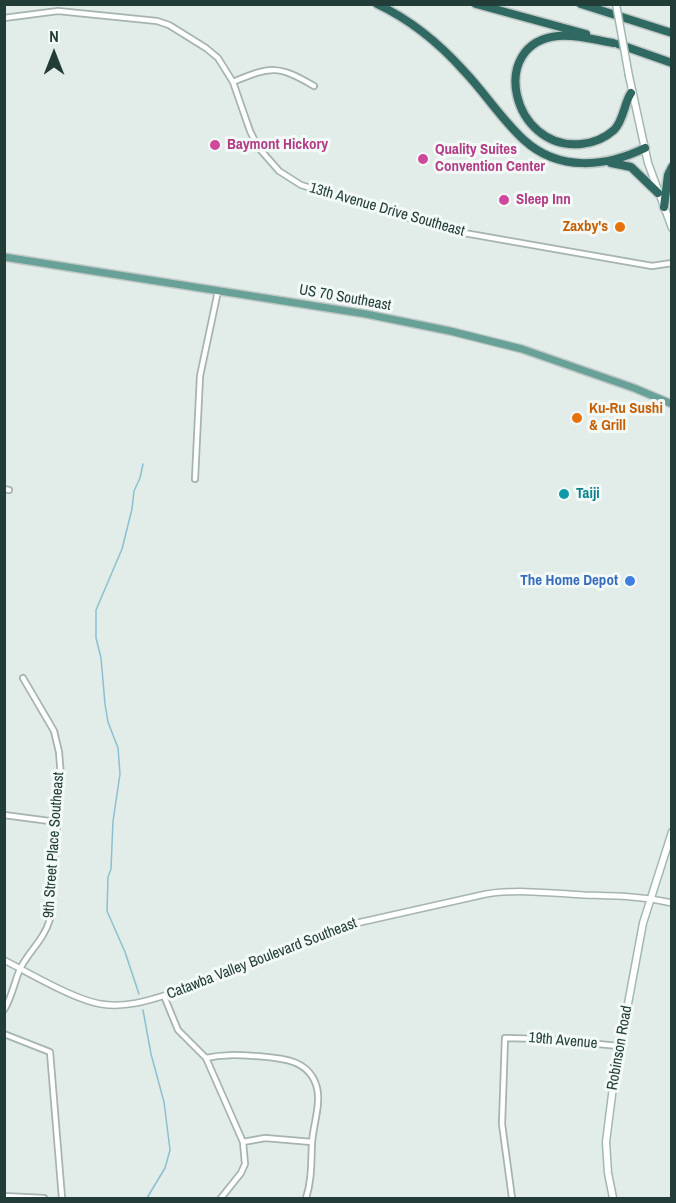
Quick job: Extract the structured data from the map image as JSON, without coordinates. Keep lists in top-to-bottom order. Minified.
{"streets":{"main road":["US 70 Southeast","Robinson Road"],"street":["13th Avenue Drive Southeast","9th Street Place Southeast","Catawba Valley Boulevard Southeast","19th Avenue"]},"crossings":[["9th Street Place Southeast","Catawba Valley Boulevard Southeast"],["Catawba Valley Boulevard Southeast","Robinson Road"],["19th Avenue","Robinson Road"]],"places":["Baymont Hickory","Quality Suites Convention Center","Sleep Inn","Zaxby's","Ku-Ru Sushi & Grill","Taiji","The Home Depot"],"north":"top"}
